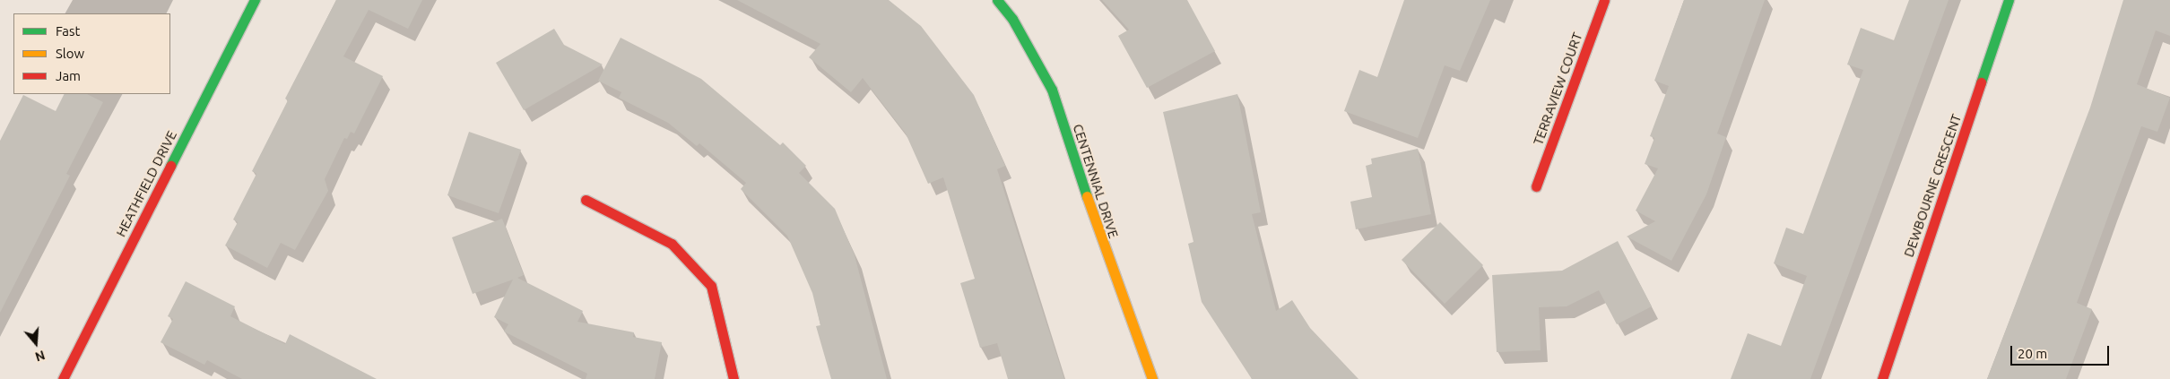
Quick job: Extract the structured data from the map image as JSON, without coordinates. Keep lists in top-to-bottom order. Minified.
{"streets":{"street":["TERRAVIEW COURT","CENTENNIAL DRIVE","HEATHFIELD DRIVE","DEWBOURNE CRESCENT"]},"legend":["Fast","Slow","Jam"],"scale_bar":"20 m","north":"bottom"}
